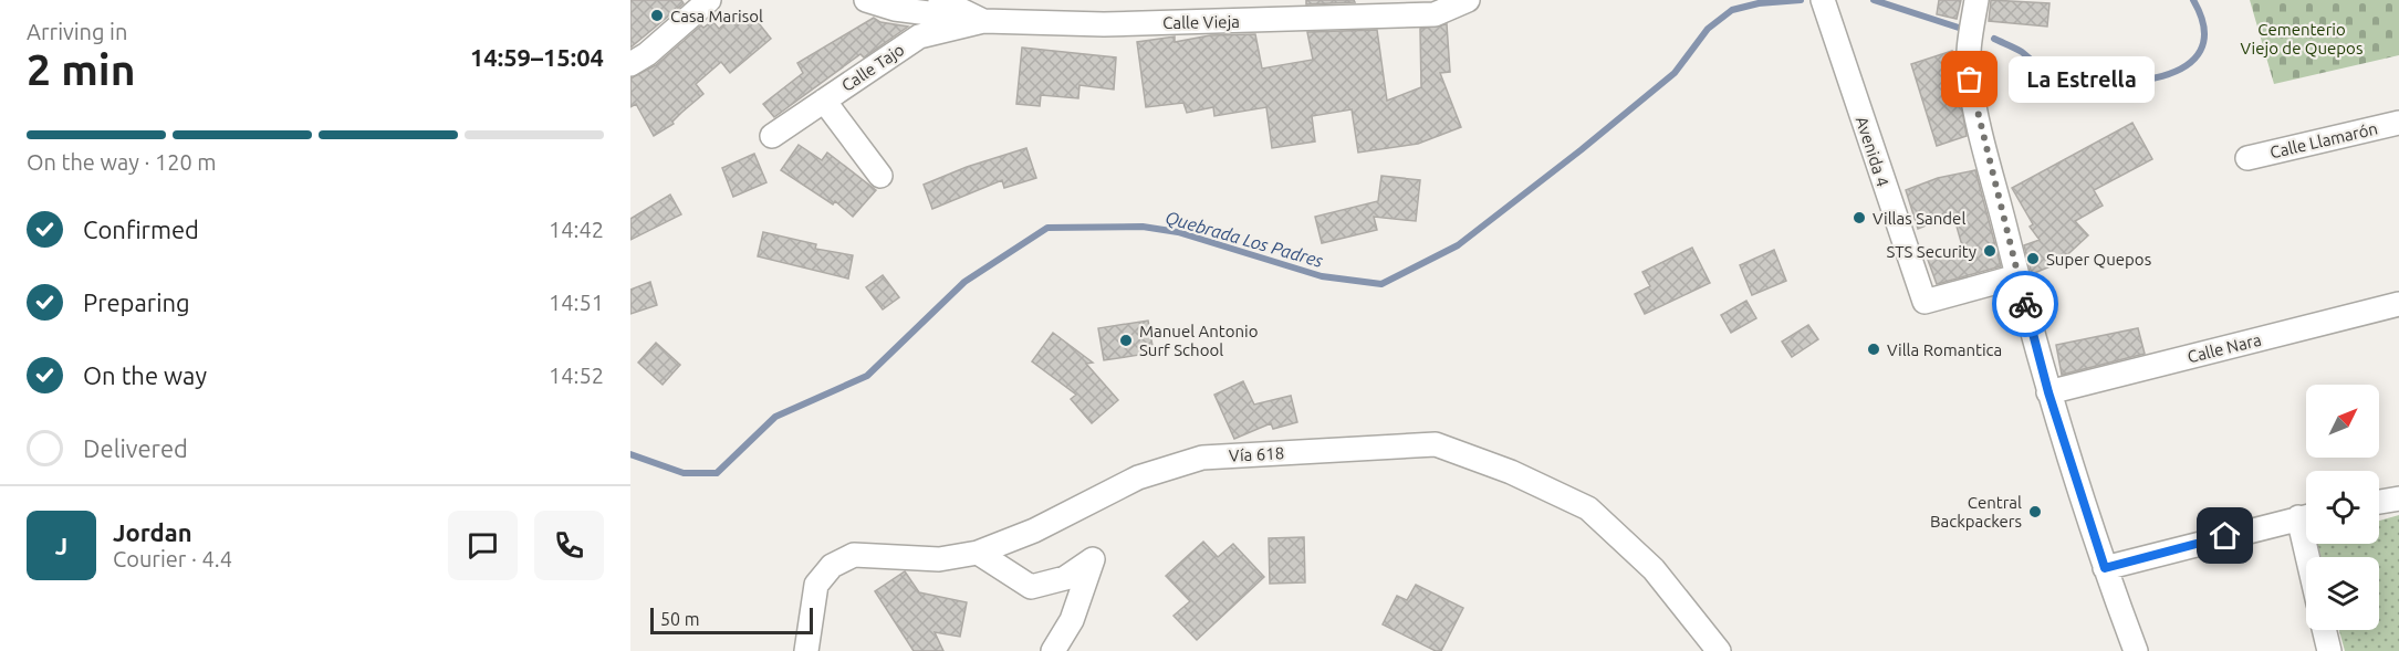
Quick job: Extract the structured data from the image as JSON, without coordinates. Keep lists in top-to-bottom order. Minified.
{"streets":{"street":["Calle Vieja","Calle Tajo","Calle Llamarón","Avenida 4","Calle Nara","Vía 618"]},"crossings":[["Calle Vieja","Calle Tajo"]],"water":["Quebrada Los Padres"],"parks":["Cementerio Viejo de Quepos"],"places":["Casa Marisol","La Estrella","Villas Sandel","STS Security","Super Quepos","Manuel Antonio Surf School","Villa Romantica","Central Backpackers"],"scale_bar":"50 m","north":"top right","page":{"heading":["2 min","Arriving in","14:59–15:04"],"panel":["Jordan","Courier · 4.4"],"bubble":"La Estrella","bar":"On the way · 120 m","list":[["Confirmed","14:42"],["Preparing","14:51"],["On the way","14:52"],"Delivered"],"round":"J","scale":"50 m"}}
